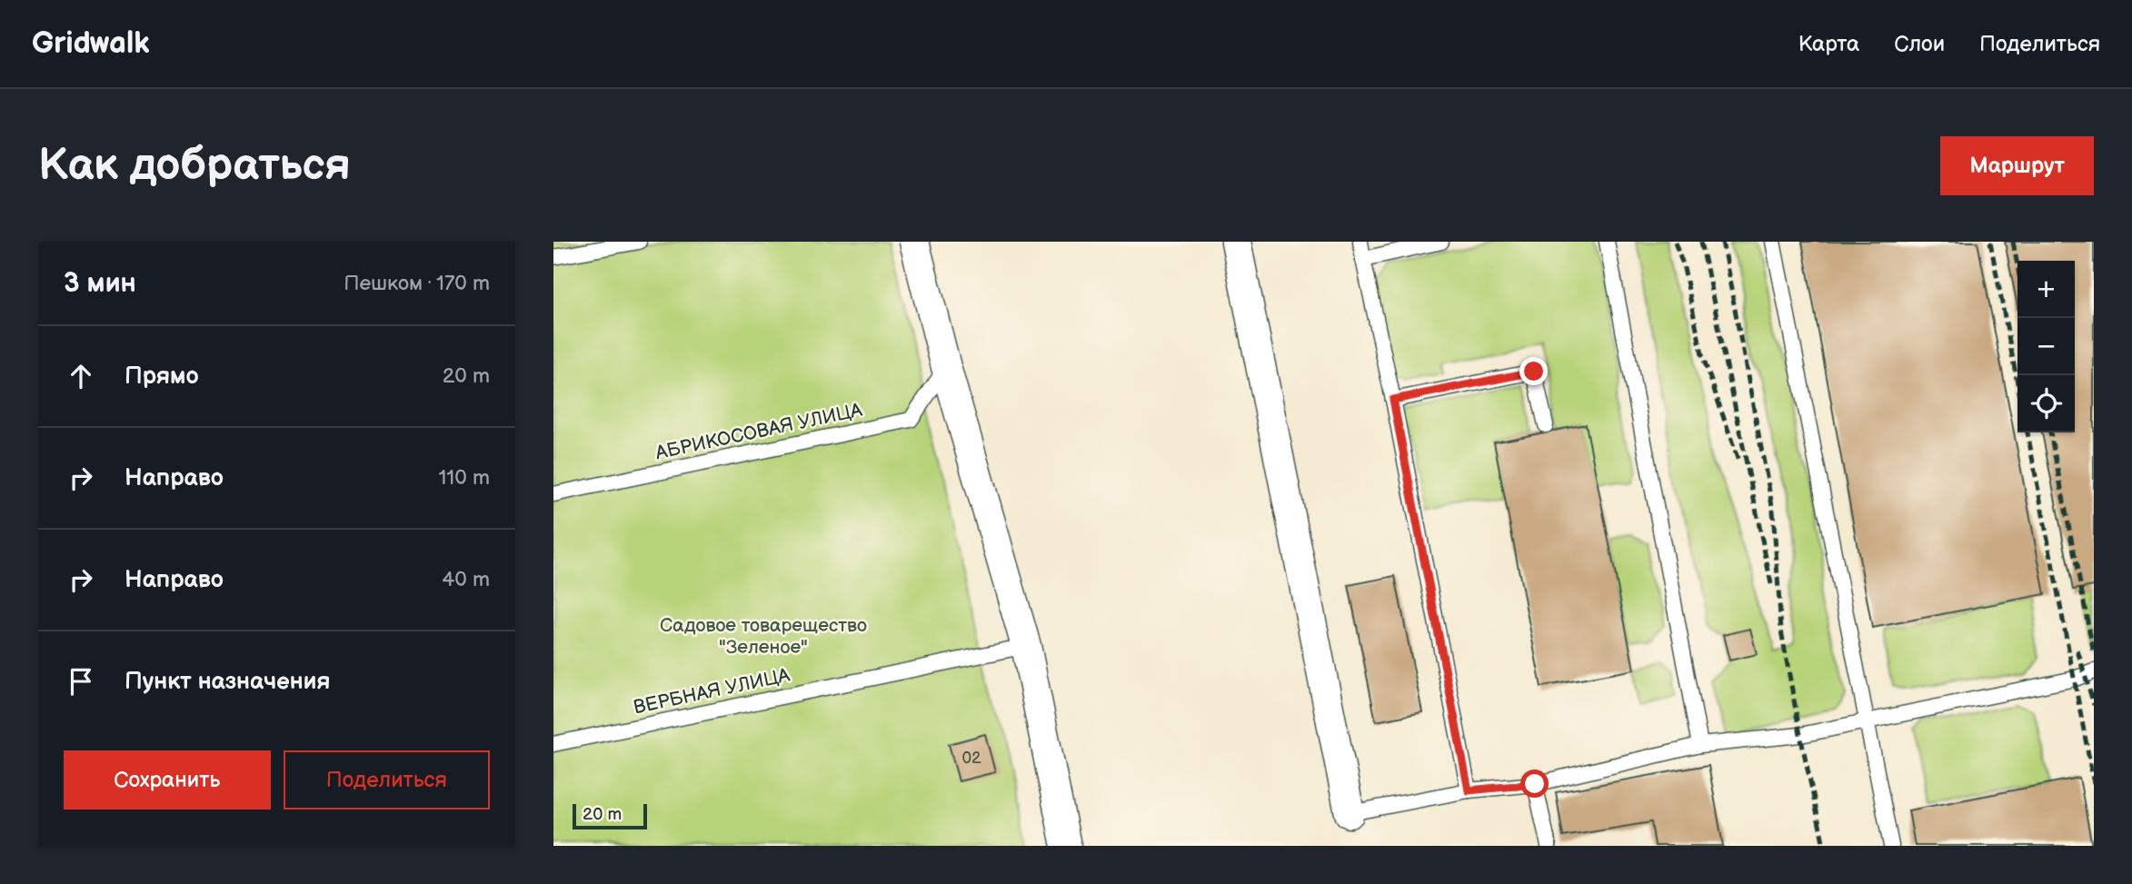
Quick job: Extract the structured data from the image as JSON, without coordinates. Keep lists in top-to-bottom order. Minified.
{"streets":{"lane":["АБРИКОСОВАЯ УЛИЦА","ВЕРБНАЯ УЛИЦА"]},"parks":["Садовое товарещество \"Зеленое\""],"house_numbers":["02"],"scale_bar":"20 m","page":{"header":"Gridwalk","nav":["Карта","Слои","Поделиться"],"buttons":["Маршрут",["Сохранить","Поделиться"]],"title":"Как добраться","heading":["3 мин","Пешком · 170 m"],"map_buttons":["+","−"],"list":[["Прямо","20 m"],["Направо","110 m"],["Направо","40 m"],"Пункт назначения"],"scale":"20 m"}}
